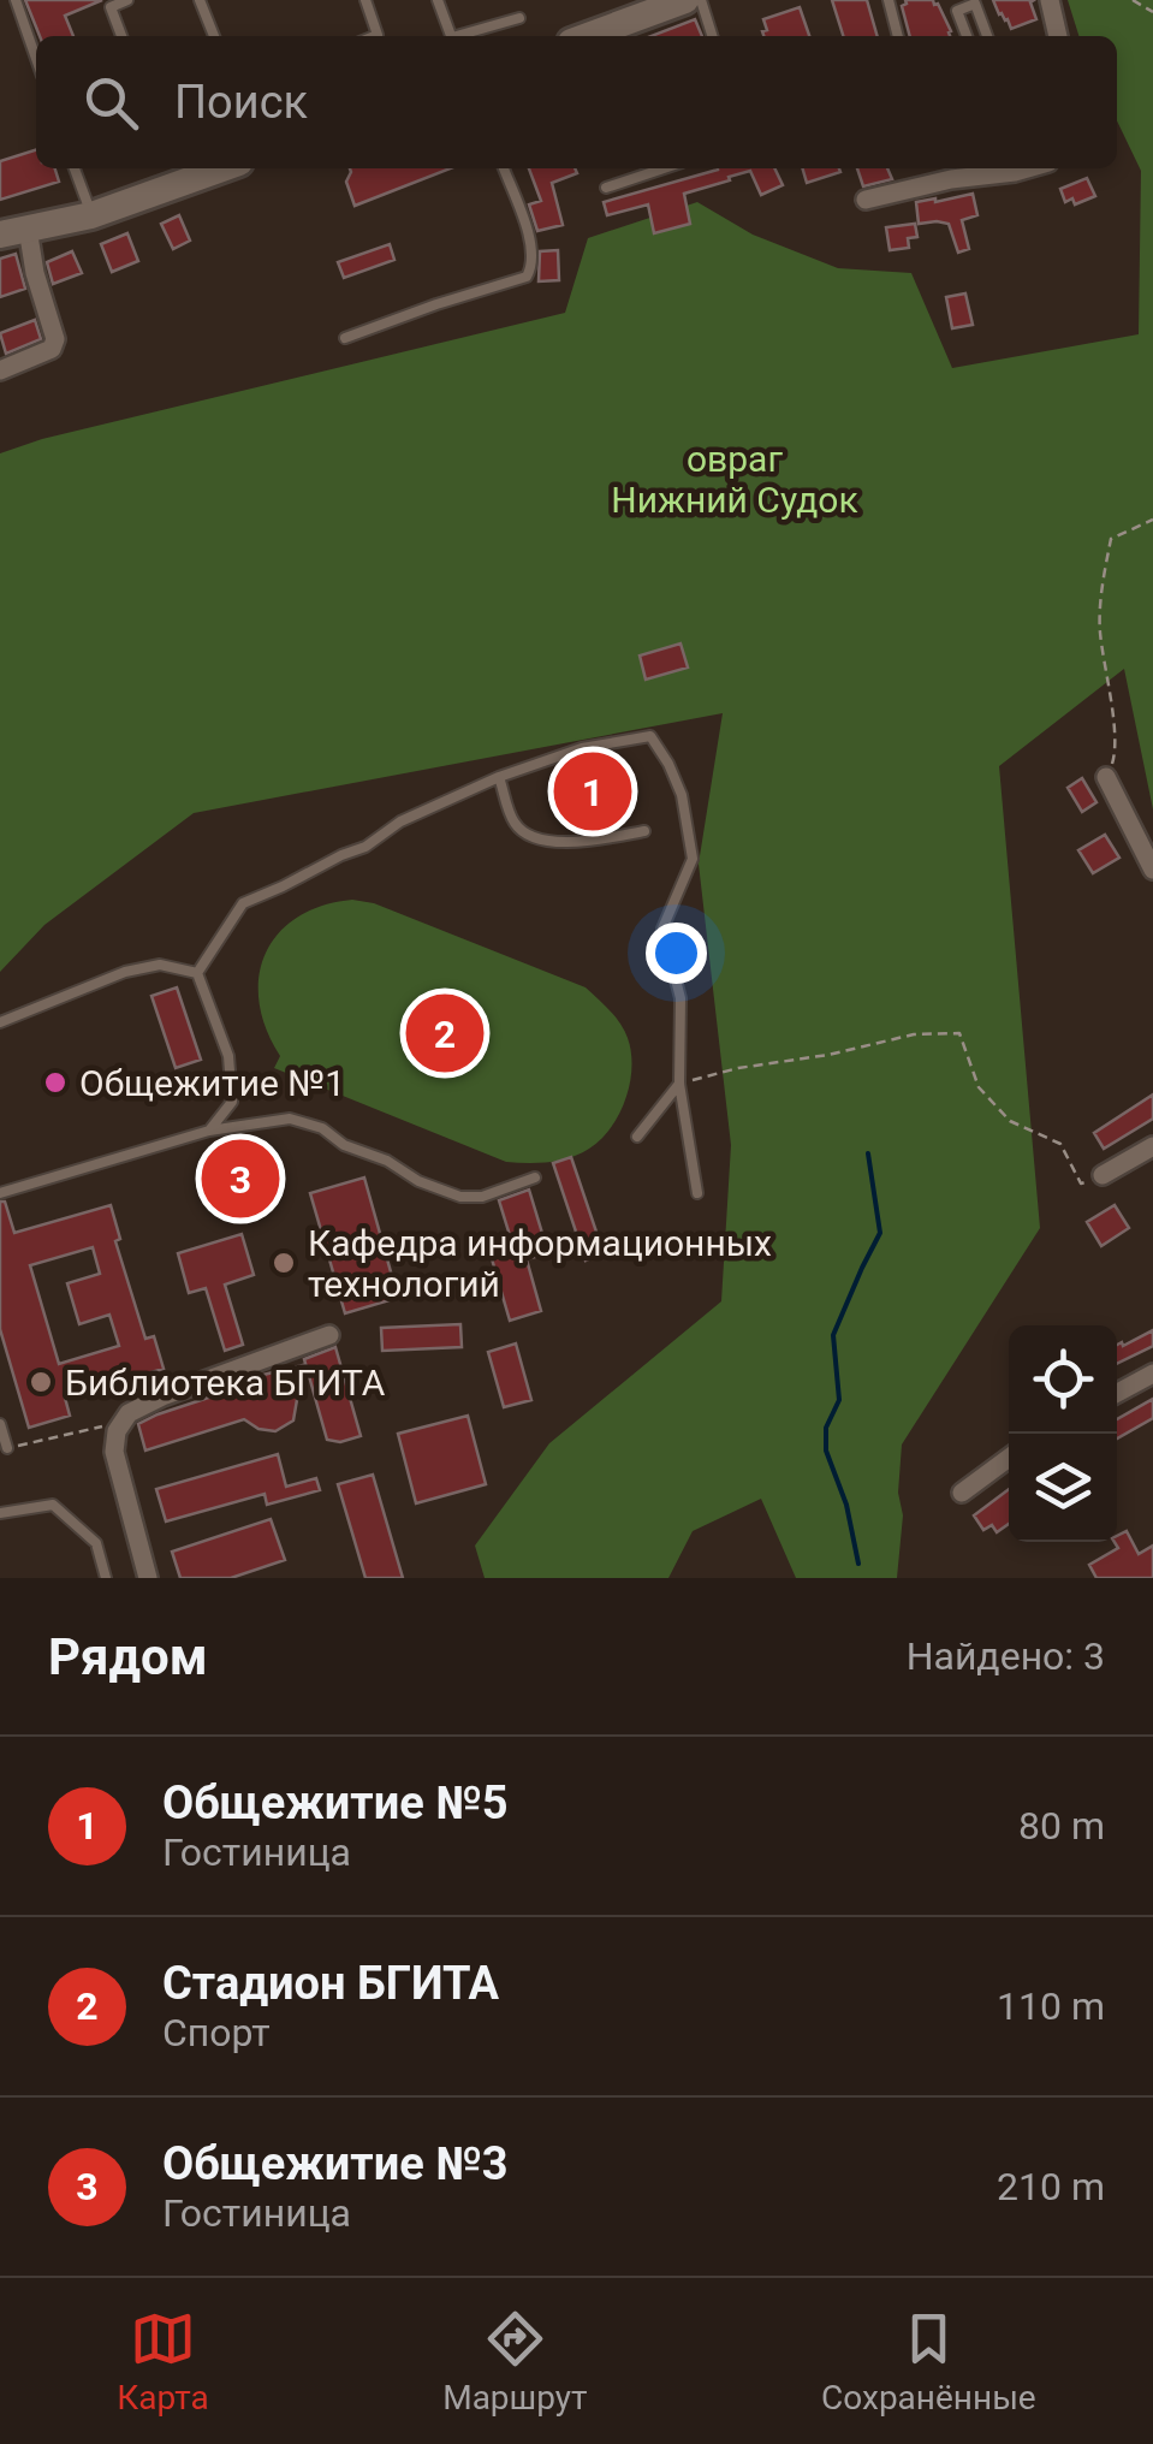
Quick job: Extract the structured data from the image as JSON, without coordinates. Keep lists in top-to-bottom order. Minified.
{"parks":["овраг Нижний Судок"],"places":["Общежитие №1","Кафедра информационных технологий","Библиотека БГИТА"],"page":{"search":"Поиск","pins":["1","2","3"],"heading":["Рядом","Найдено: 3"],"list":[{"mark":"1","name":"Общежитие №5","note":"Гостиница","value":"80 m"},{"mark":"2","name":"Стадион БГИТА","note":"Спорт","value":"110 m"},{"mark":"3","name":"Общежитие №3","note":"Гостиница","value":"210 m"}],"nav":["Карта","Маршрут","Сохранённые"]}}
